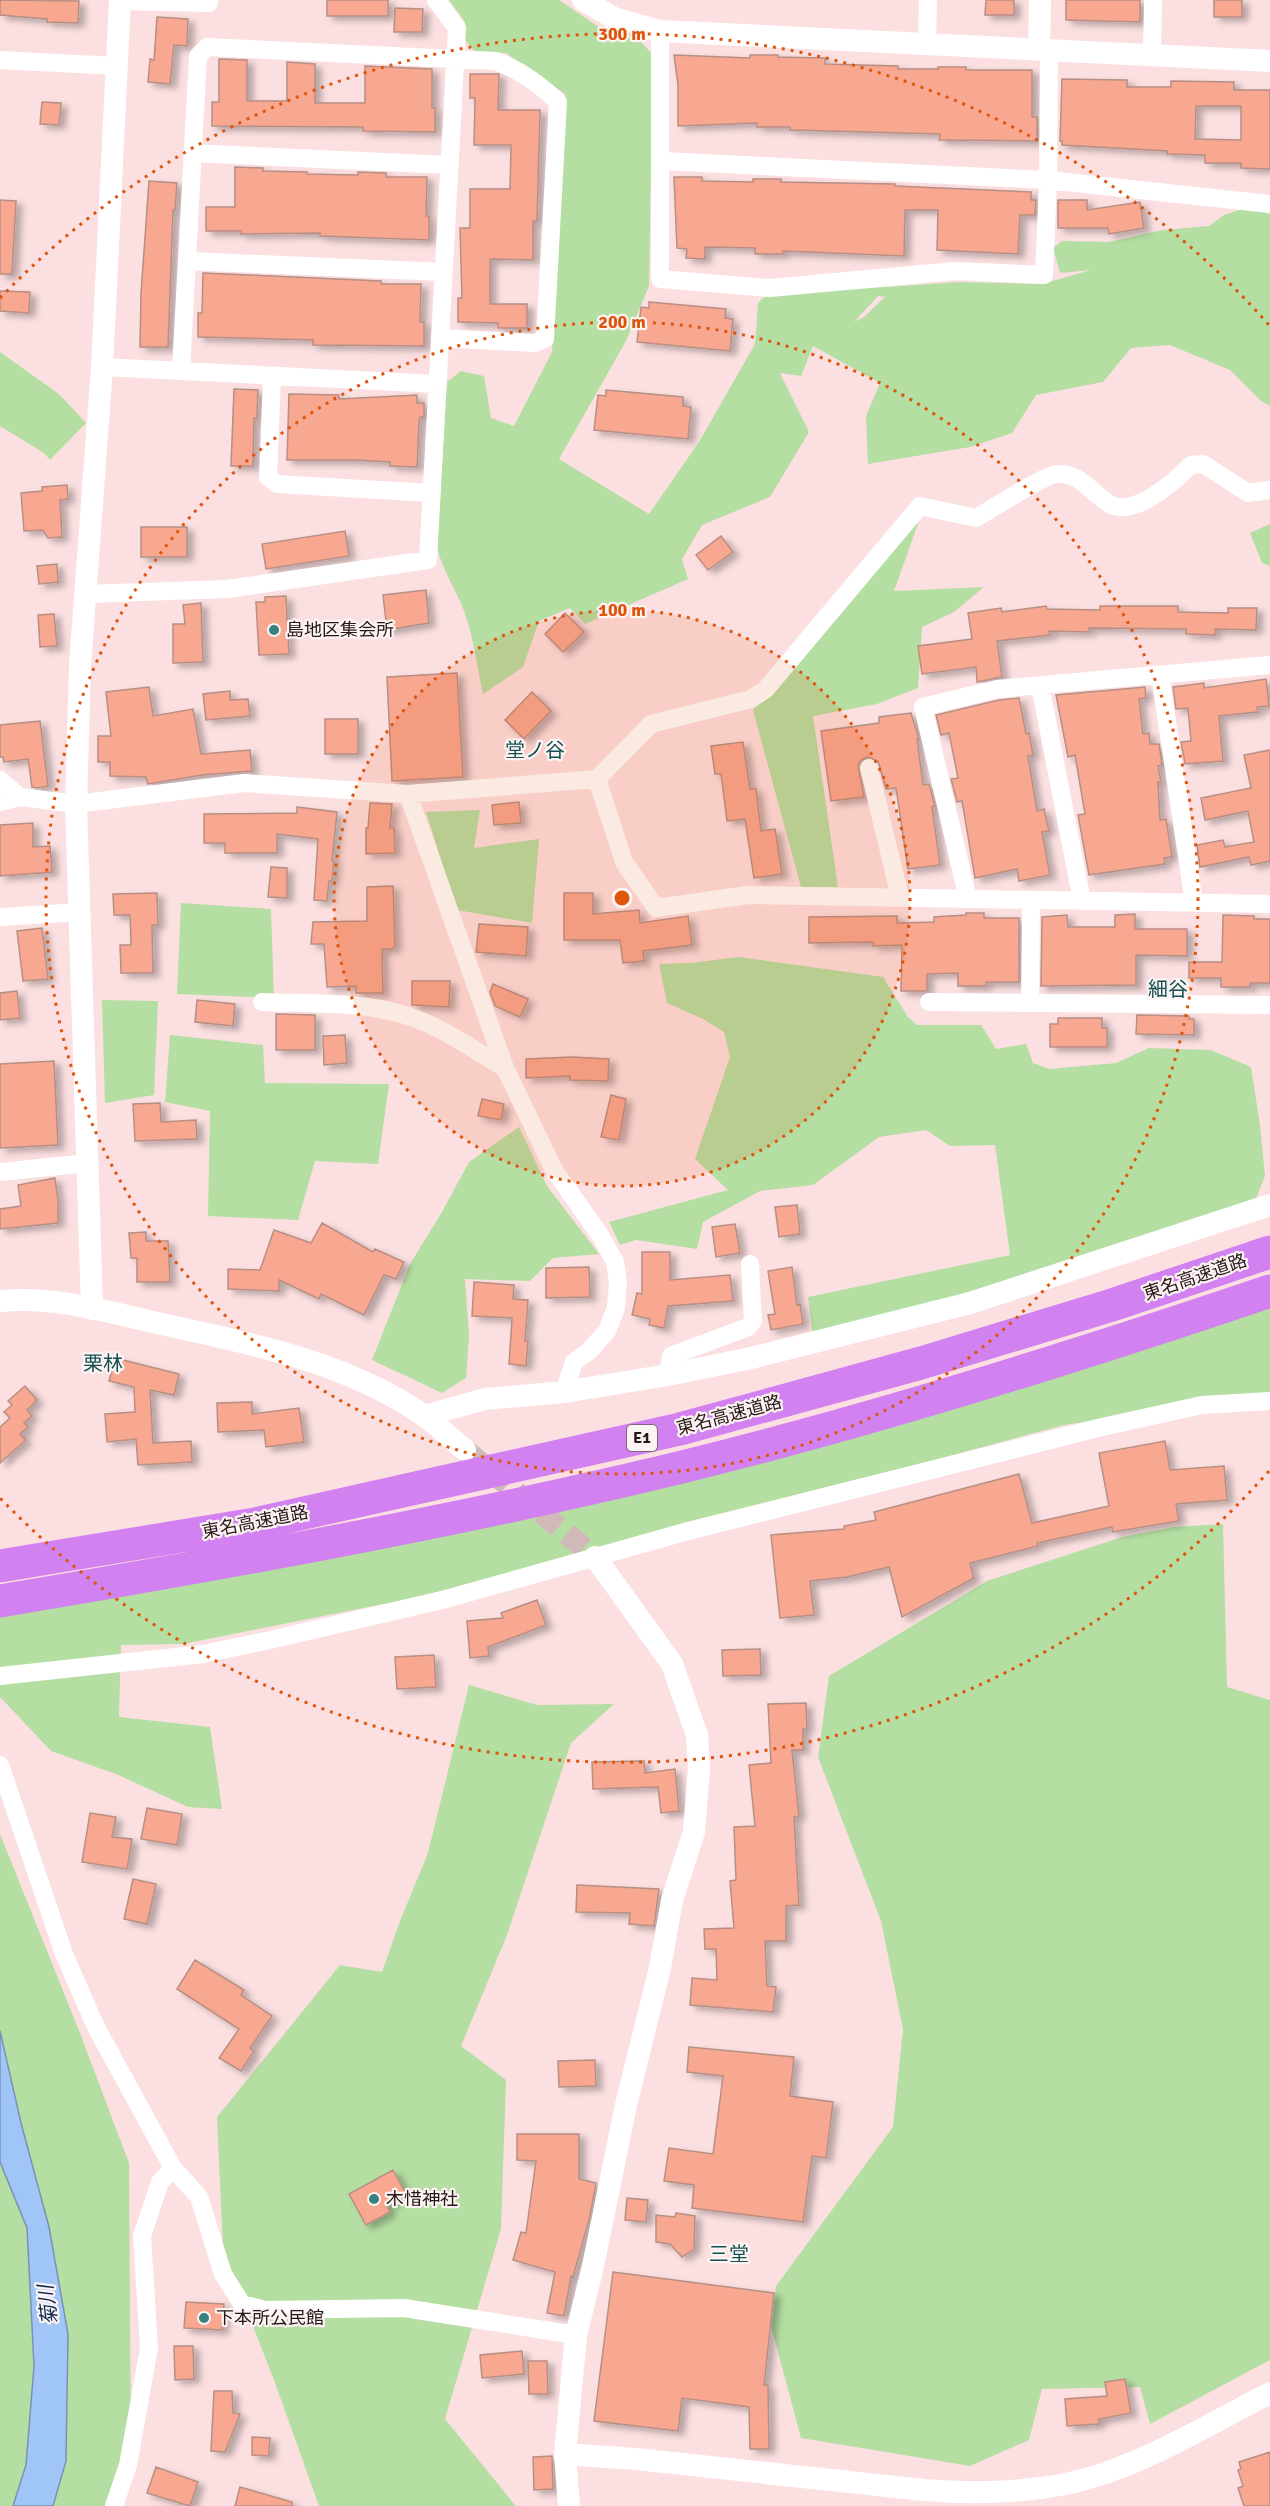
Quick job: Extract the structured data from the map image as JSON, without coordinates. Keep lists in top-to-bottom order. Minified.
{"streets":{"highway":["東名高速道路","E1"]},"districts":["堂ノ谷","細谷","栗林","三堂"],"water":["菊川"],"places":["島地区集会所","木惜神社","下本所公民館"],"rings":["300 m","200 m","100 m"]}
